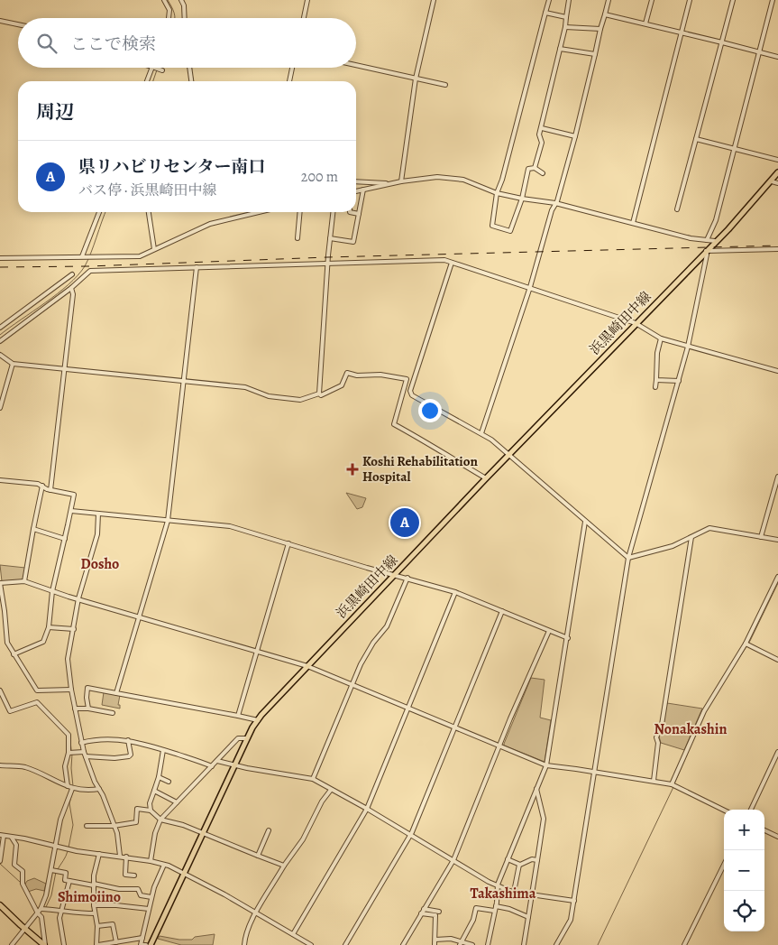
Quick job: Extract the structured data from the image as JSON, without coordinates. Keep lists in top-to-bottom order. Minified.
{"streets":{"main road":["浜黒崎田中線"]},"districts":["Dosho","Nonakashin","Takashima","Shimoiino"],"places":{"health":["Koshi Rehabilitation Hospital"]},"page":{"search":"ここで検索","heading":"周辺","list":[{"mark":"A","name":"県リハビリセンター南口","note":"バス停 · 浜黒崎田中線","value":"200 m"}],"pins":"A","map_buttons":["+","−"]}}
